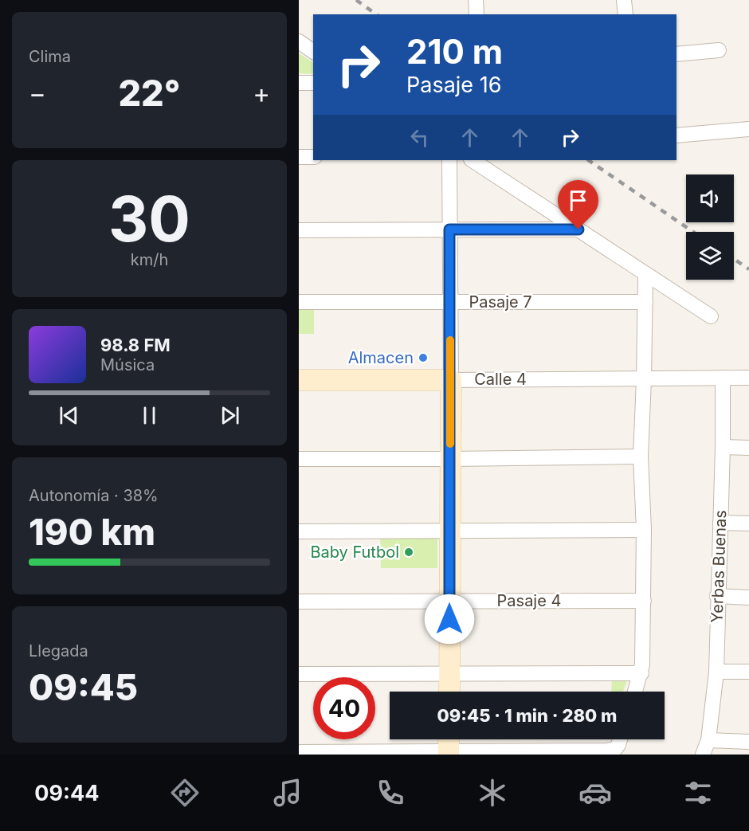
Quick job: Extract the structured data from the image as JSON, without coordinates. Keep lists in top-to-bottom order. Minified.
{"streets":{"street":["Pasaje 7","Calle 4","Yerbas Buenas","Pasaje 4"]},"crossings":[["Calle 4","Yerbas Buenas"]],"places":["Almacen","Baby Futbol"],"page":{"tile":["Clima",["30","km/h"],["Autonomía · 38%","190 km"],["Llegada","09:45"]],"turn":["210 m","Pasaje 16"],"heat":["−","22°","+"],"song":["98.8 FM","Música"],"limit":"40","trip":"09:45 · 1 min · 280 m","tabs":"09:44"}}
